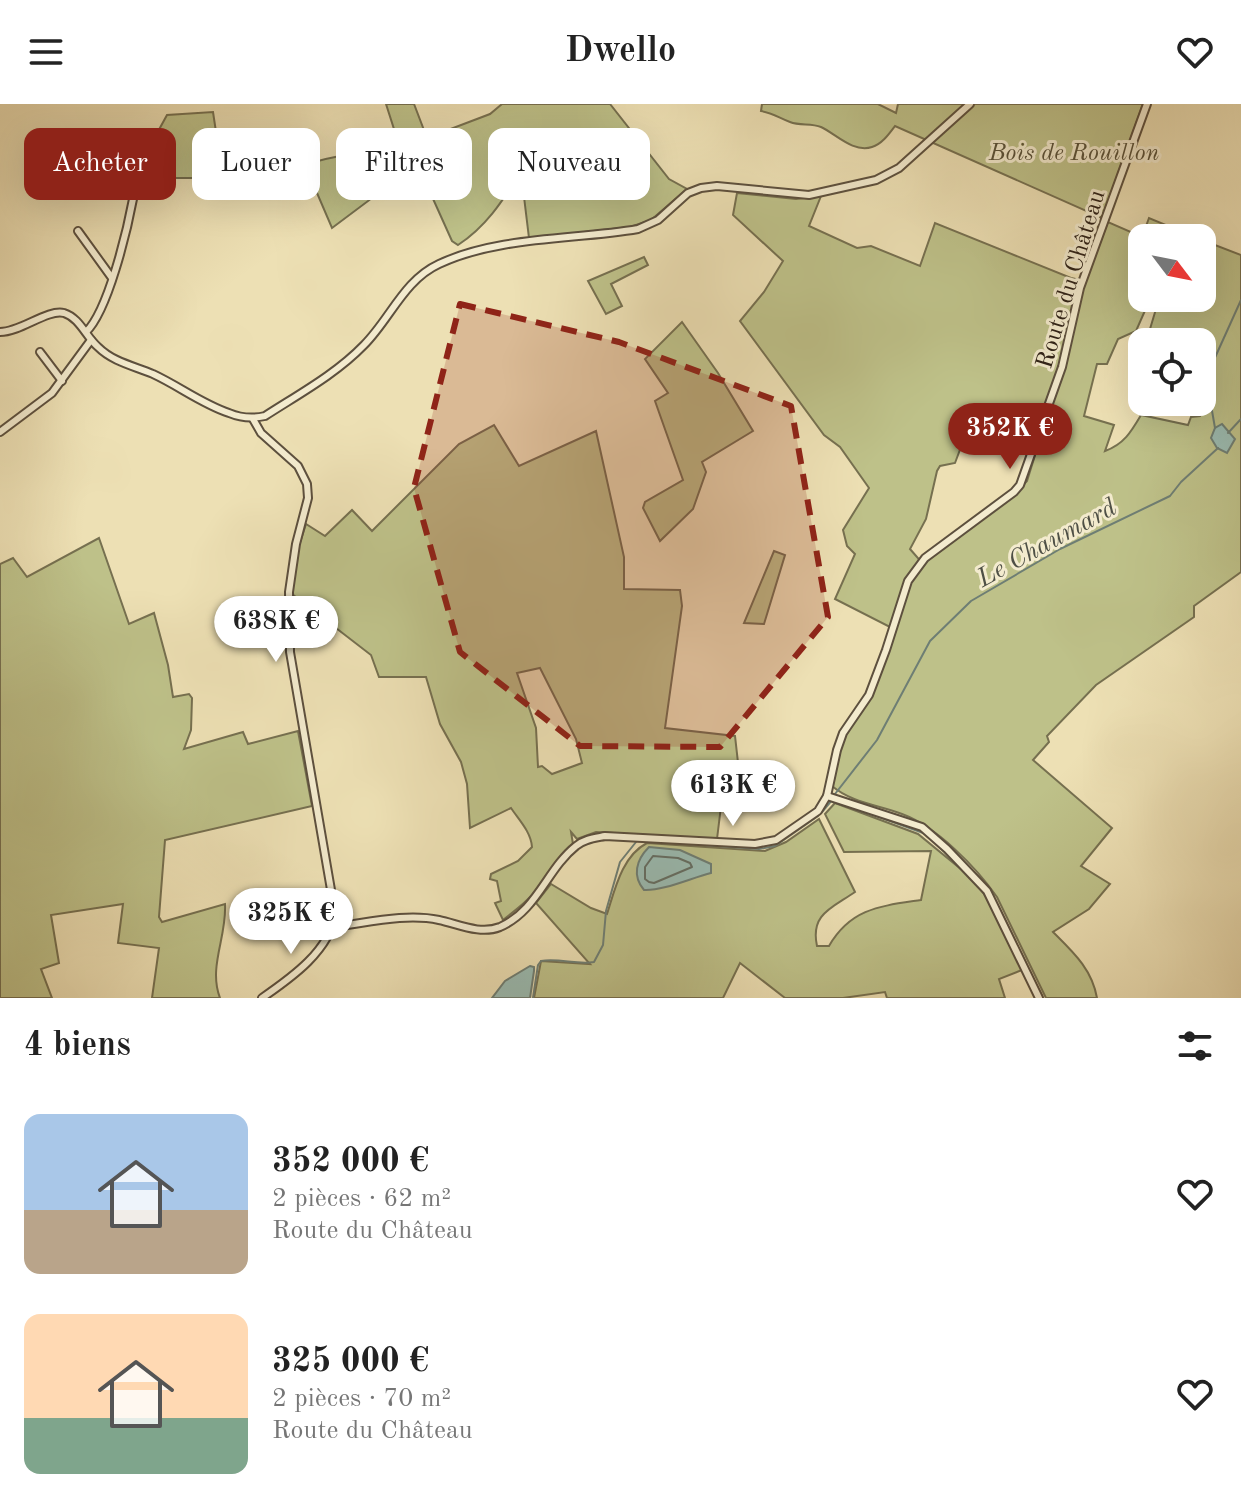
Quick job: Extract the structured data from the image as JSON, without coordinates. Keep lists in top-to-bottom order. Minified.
{"streets":{"street":["Route du Château"]},"water":["Le Chaumard"],"parks":["Bois de Rouillon"],"north":"bottom right","page":{"header":"Dwello","chip":["Acheter","Louer","Filtres","Nouveau"],"price":["352K €","638K €","613K €","325K €"],"heading":"4 biens","list":[{"name":"352 000 €","note":"2 pièces · 62 m² · Route du Château"},{"name":"325 000 €","note":"2 pièces · 70 m² · Route du Château"}]}}
